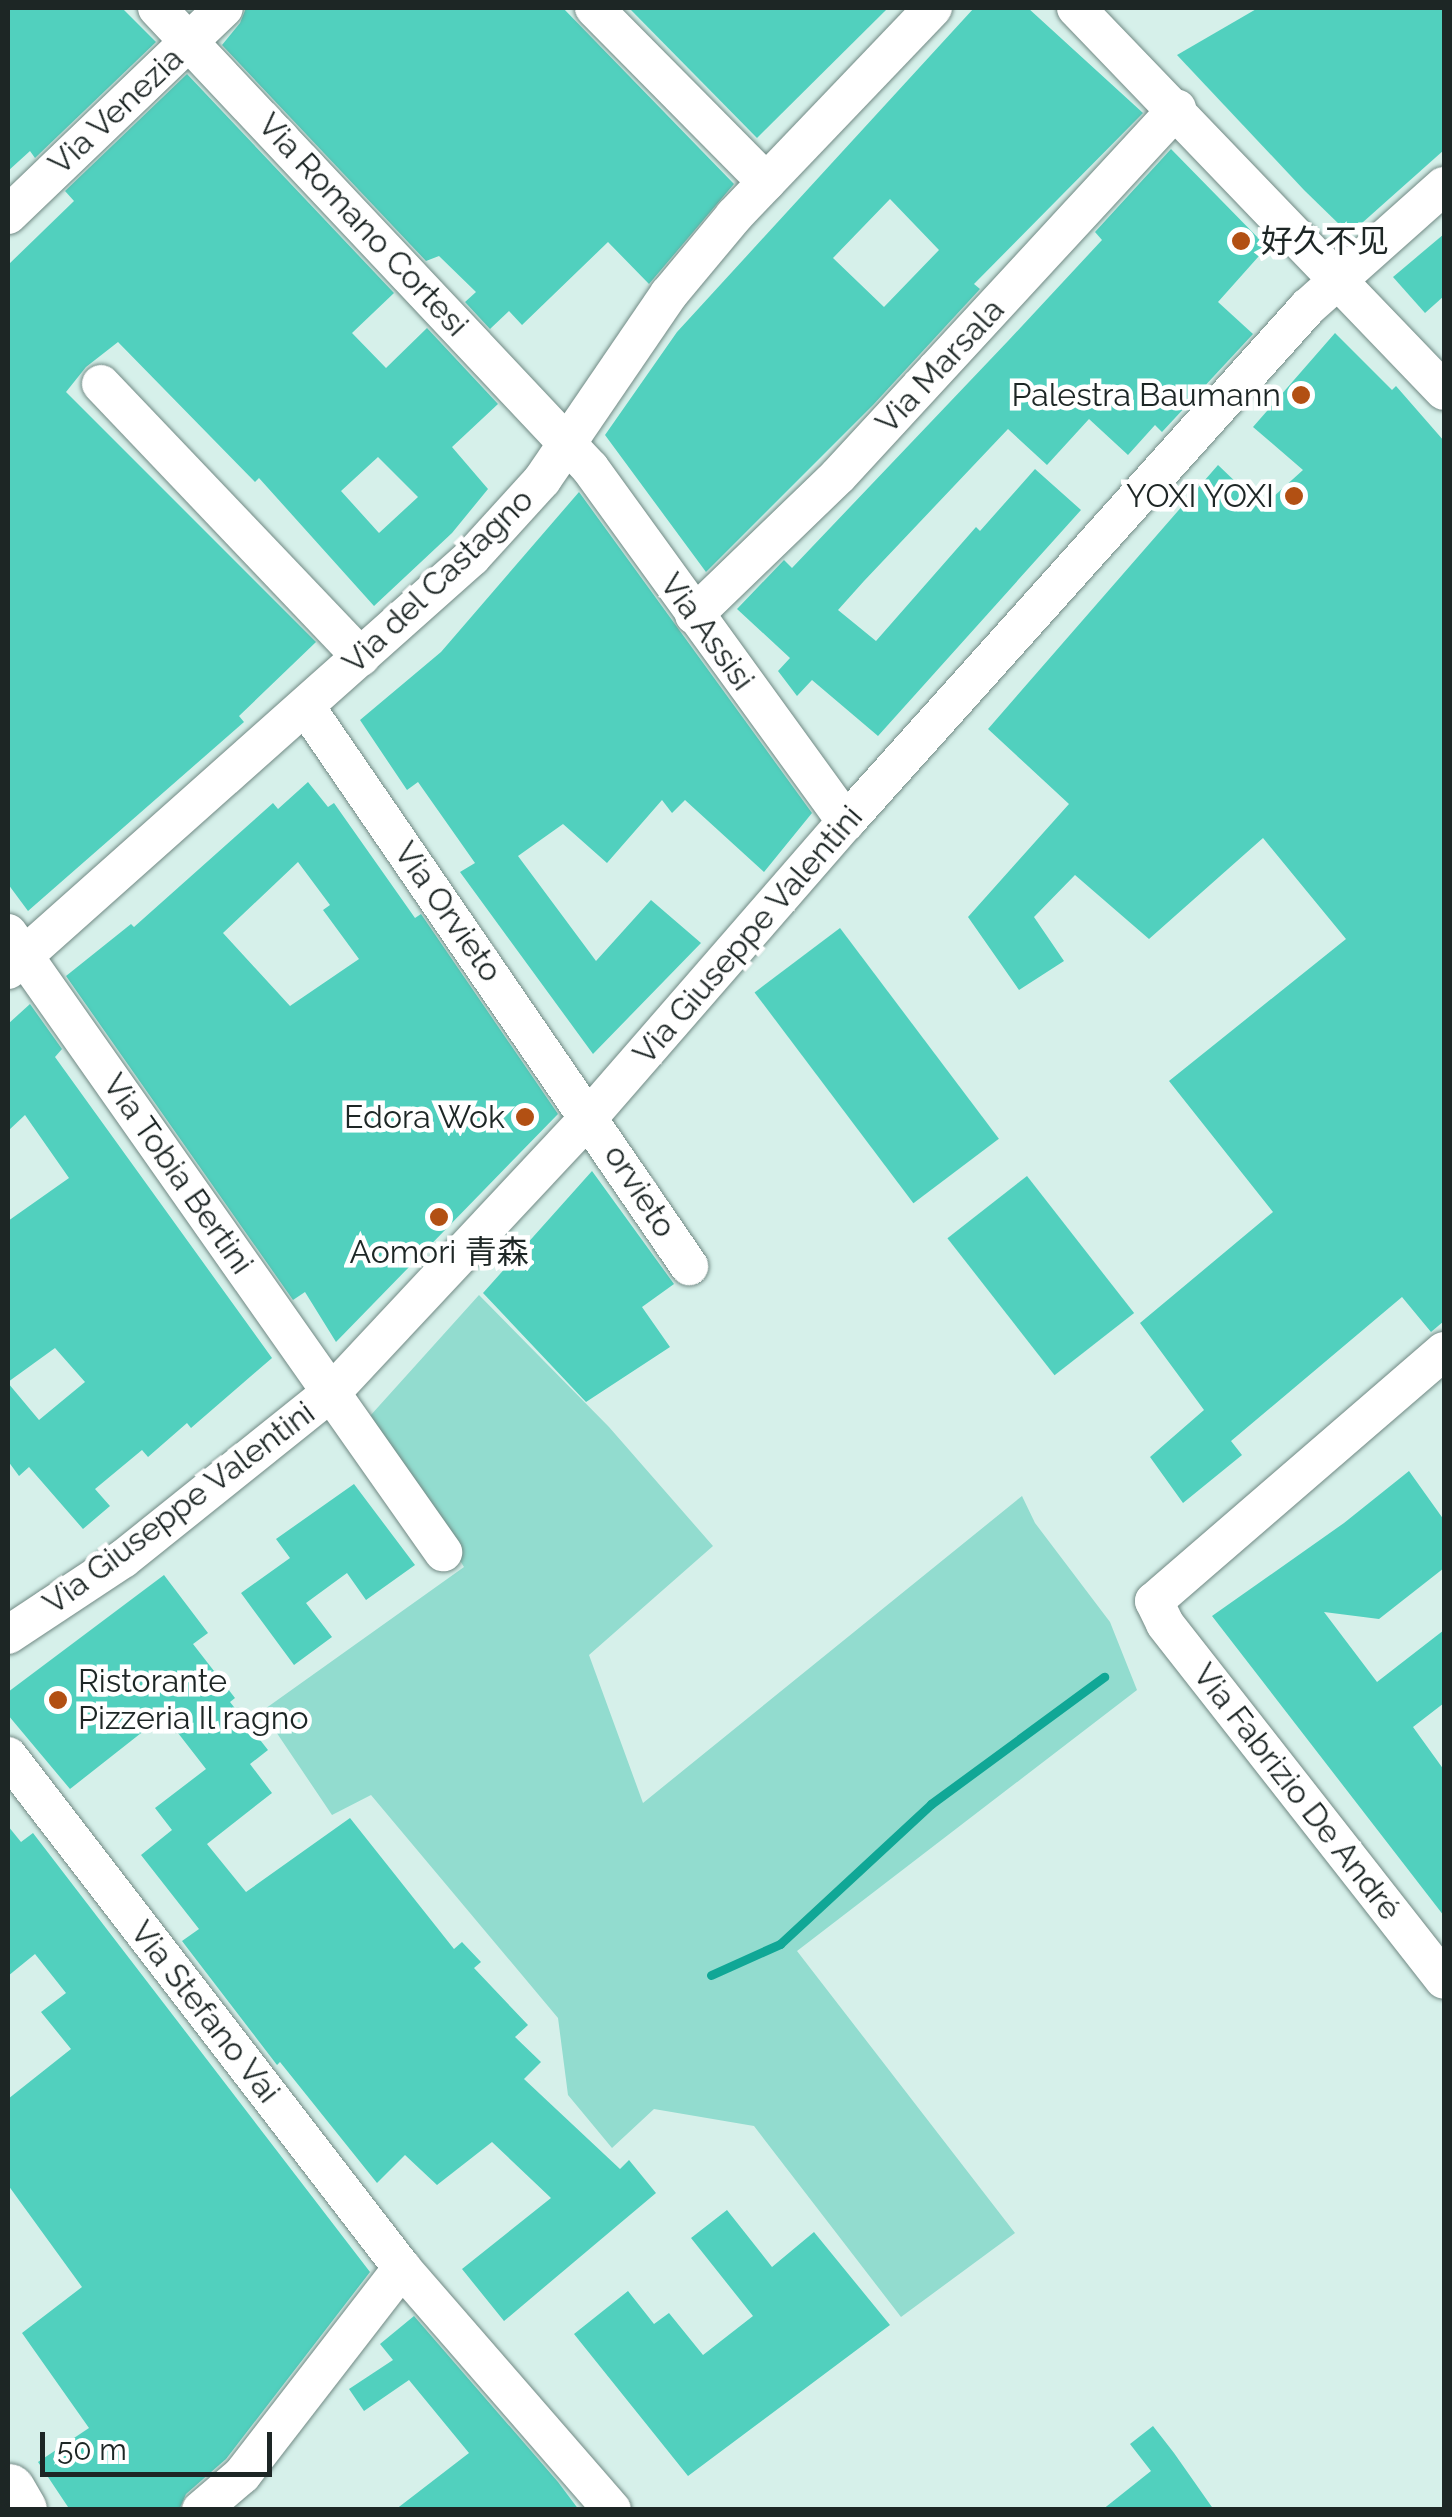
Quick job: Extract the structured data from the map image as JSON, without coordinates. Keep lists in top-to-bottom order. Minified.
{"streets":{"street":["Via Venezia","Via Romano Cortesi","Via Marsala","Via del Castagno","Via Assisi","Via Orvieto","Via Giuseppe Valentini","Via Tobia Bertini","orvieto","Via Fabrizio De André","Via Stefano Vai"]},"crossings":[["Via Venezia","Via Romano Cortesi"],["Via Romano Cortesi","Via del Castagno"],["Via Romano Cortesi","Via Assisi"],["Via Marsala","Via Assisi"],["Via del Castagno","Via Assisi"],["Via del Castagno","Via Orvieto"],["Via del Castagno","Via Tobia Bertini"],["Via Assisi","Via Giuseppe Valentini"],["Via Orvieto","Via Giuseppe Valentini"],["Via Orvieto","orvieto"],["Via Giuseppe Valentini","Via Tobia Bertini"],["Via Giuseppe Valentini","orvieto"]],"places":["好久不见","Palestra Baumann","YOXI YOXI","Edora Wok","Aomori 青森","Ristorante Pizzeria Il ragno"],"scale_bar":"50 m"}
